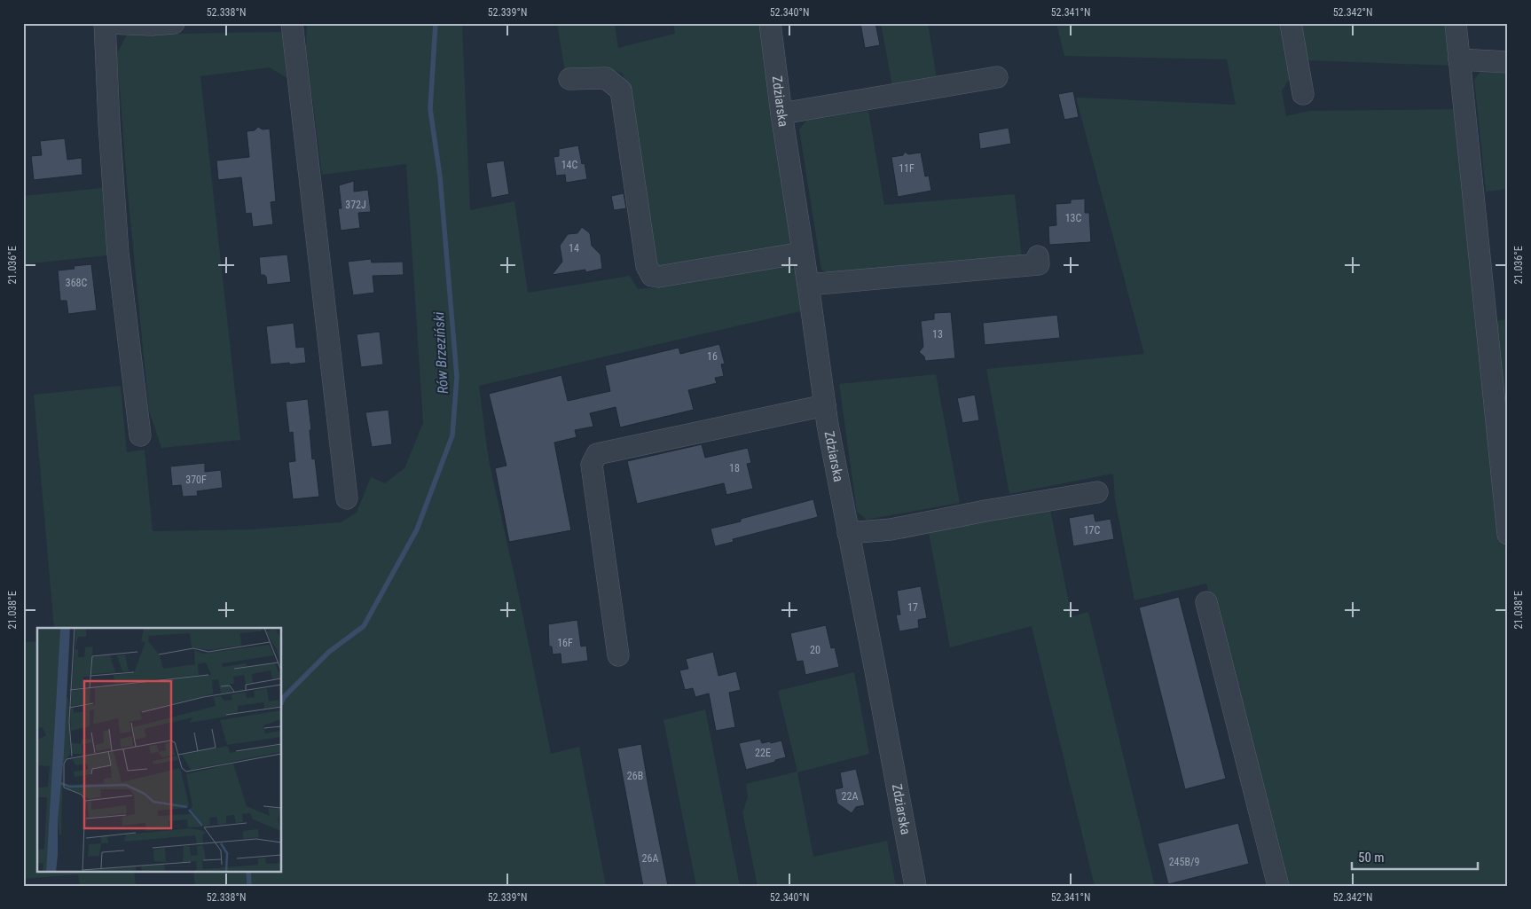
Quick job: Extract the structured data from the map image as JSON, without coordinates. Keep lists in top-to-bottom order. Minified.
{"streets":{"street":["Zdziarska"]},"water":["Rów Brzeziński"],"house_numbers":["14C","11F","372J","13C","14","368C","13","16","18","370F","17C","17","16F","20","22E","26B","22A","26A","245B/9"],"scale_bar":"50 m","coordinates":["52.338°N","52.339°N","52.340°N","52.341°N","52.342°N","21.036°E","21.038°E"]}
